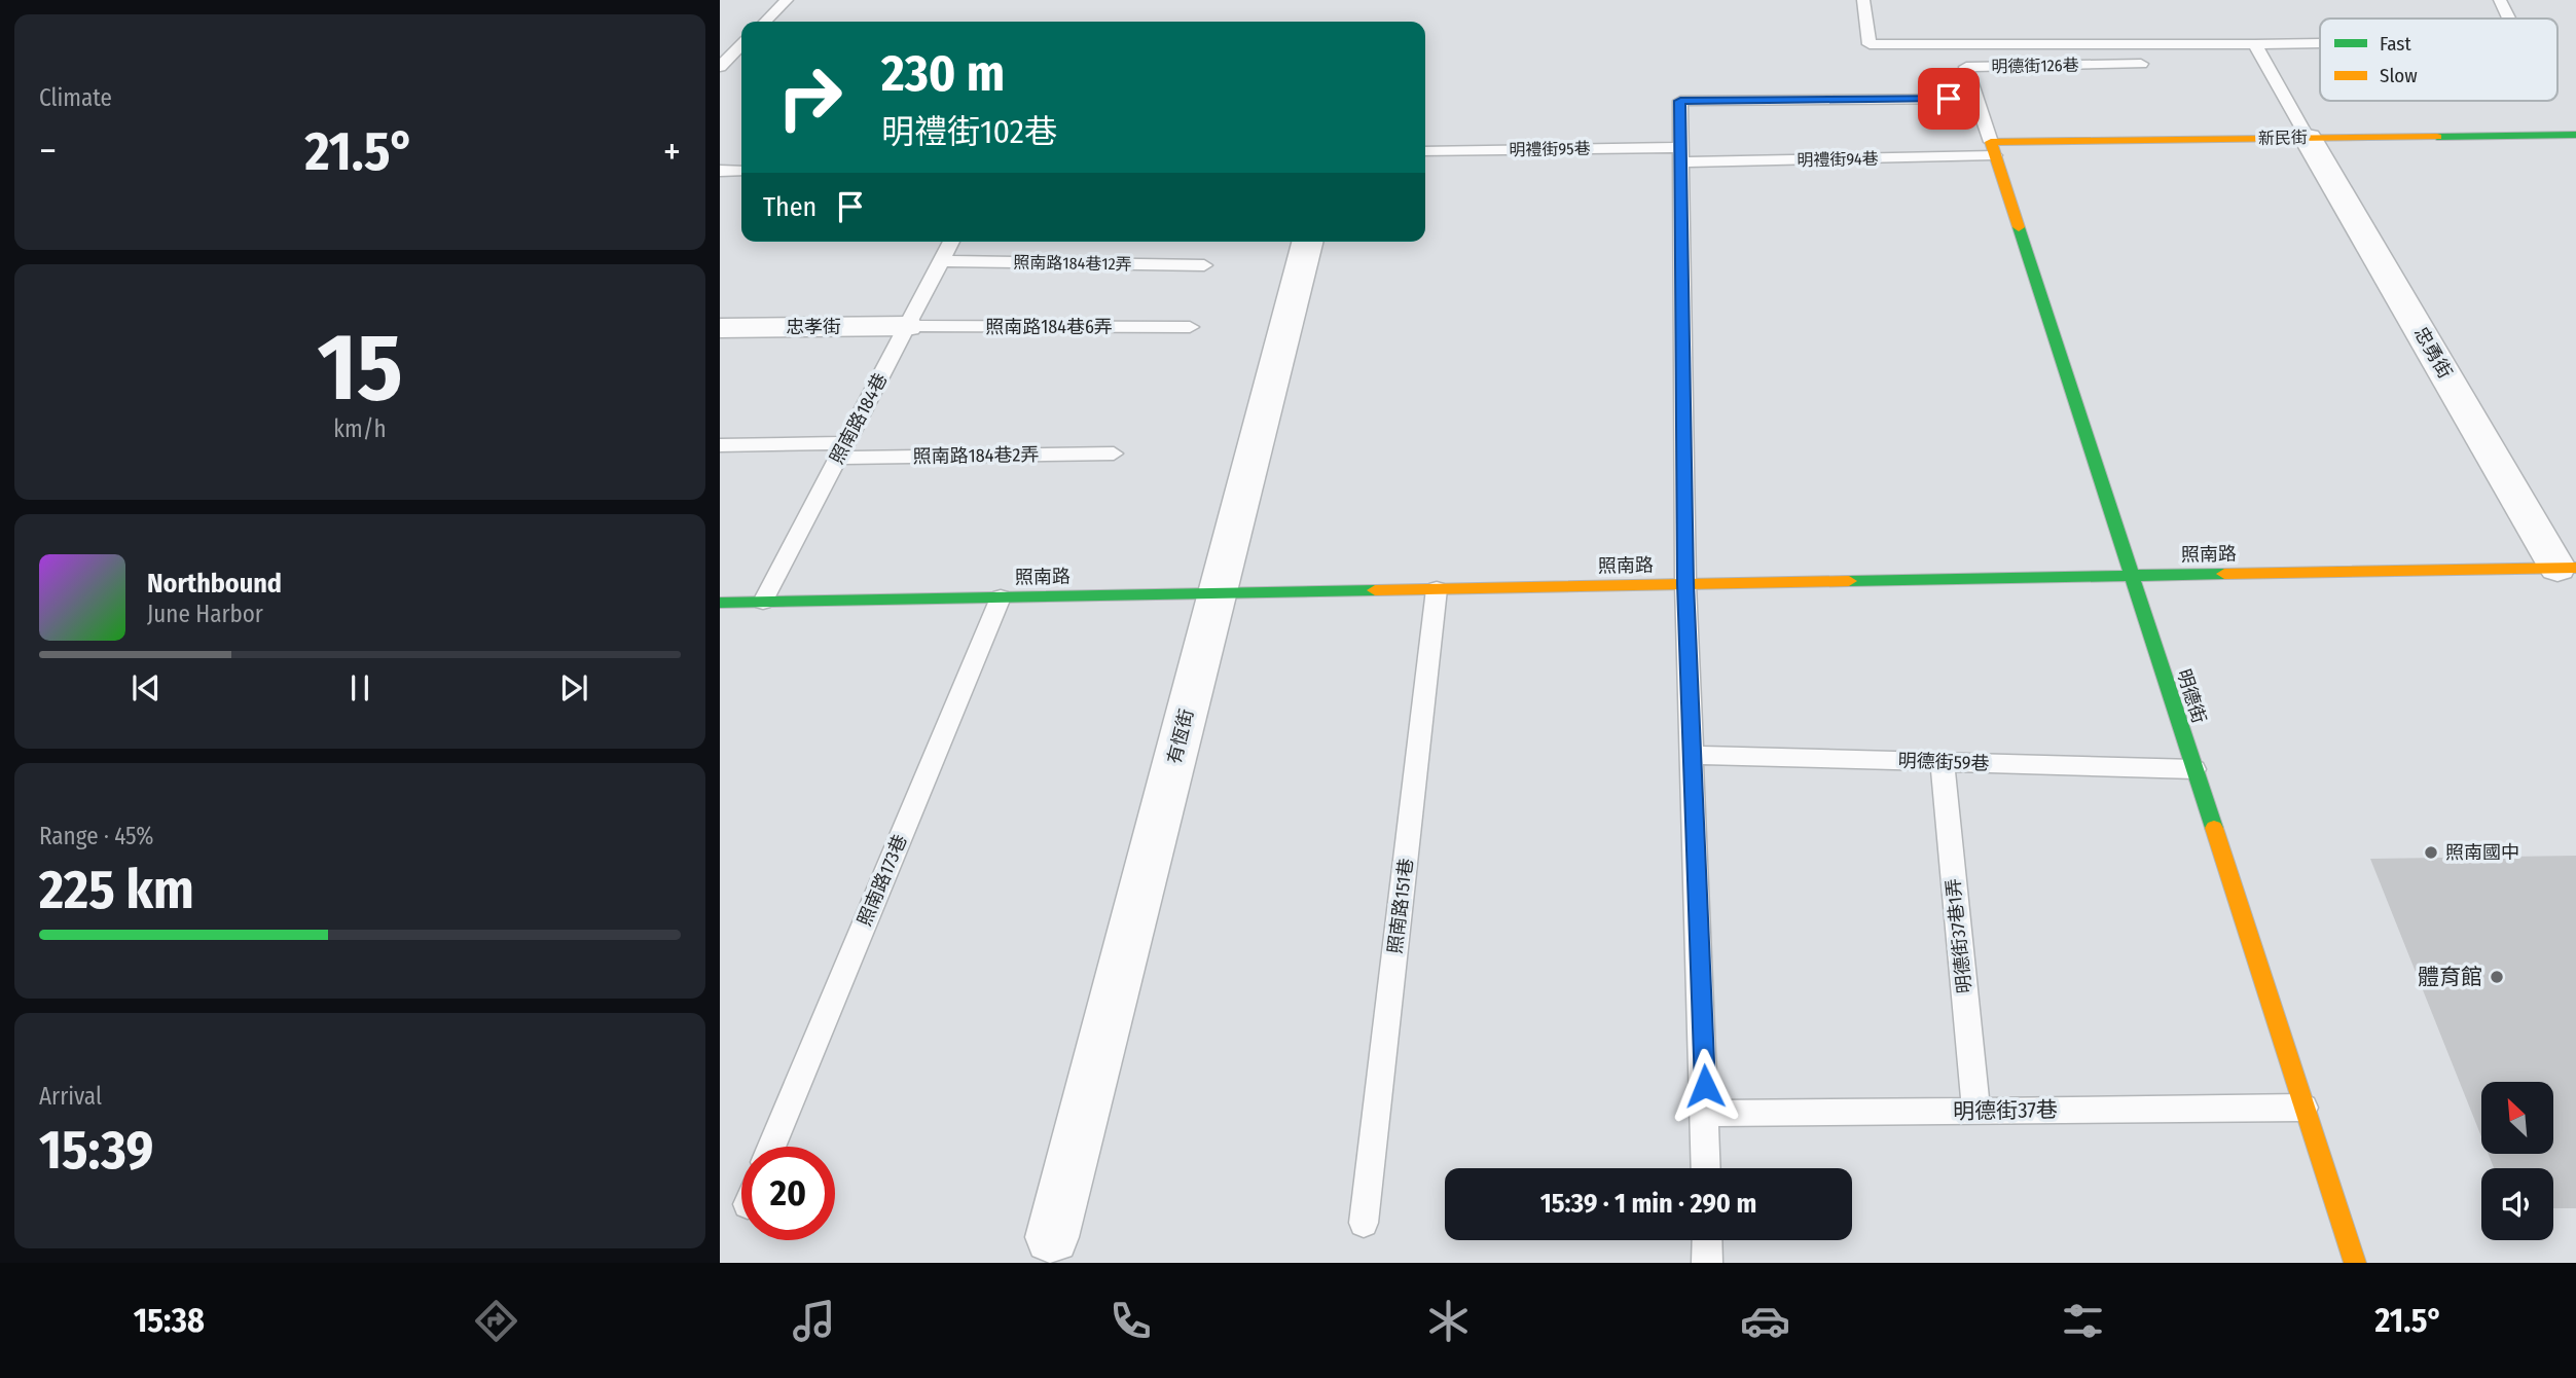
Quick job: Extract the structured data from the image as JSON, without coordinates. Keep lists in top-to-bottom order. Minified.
{"streets":{"street":["新民街","忠孝街","忠勇街","照南路","明德街","有恆街"],"lane":["明德街126巷","明禮街95巷","明禮街94巷","照南路184巷12弄","照南路184巷6弄","照南路184巷","照南路184巷2弄","明德街59巷","照南路173巷","照南路151巷","明德街37巷1弄","明德街37巷"]},"crossings":[["明德街126巷","新民街"],["明德街126巷","明禮街94巷"],["明德街126巷","明德街"],["新民街","明禮街94巷"],["新民街","忠勇街"],["新民街","明德街"],["明禮街95巷","明禮街94巷"],["明禮街94巷","明德街"],["照南路184巷12弄","照南路184巷"],["忠孝街","照南路184巷6弄"],["忠孝街","照南路184巷"],["照南路184巷6弄","照南路184巷"],["忠勇街","照南路"],["照南路184巷","照南路184巷2弄"],["照南路184巷","照南路"],["照南路","明德街"],["照南路","有恆街"],["照南路","照南路173巷"],["照南路","照南路151巷"],["明德街","明德街59巷"],["明德街","明德街37巷"],["明德街59巷","明德街37巷1弄"],["明德街37巷1弄","明德街37巷"]],"places":["照南國中","體育館"],"legend":["Fast","Slow"],"north":"top left","page":{"tile":["Climate",["15","km/h"],["Range · 45%","225 km"],["Arrival","15:39"]],"turn":["230 m","明禮街102巷"],"heat":["−","21.5°","+"],"then":"Then","song":["Northbound","June Harbor"],"limit":"20","trip":"15:39 · 1 min · 290 m","tabs":["15:38","21.5°"]}}
